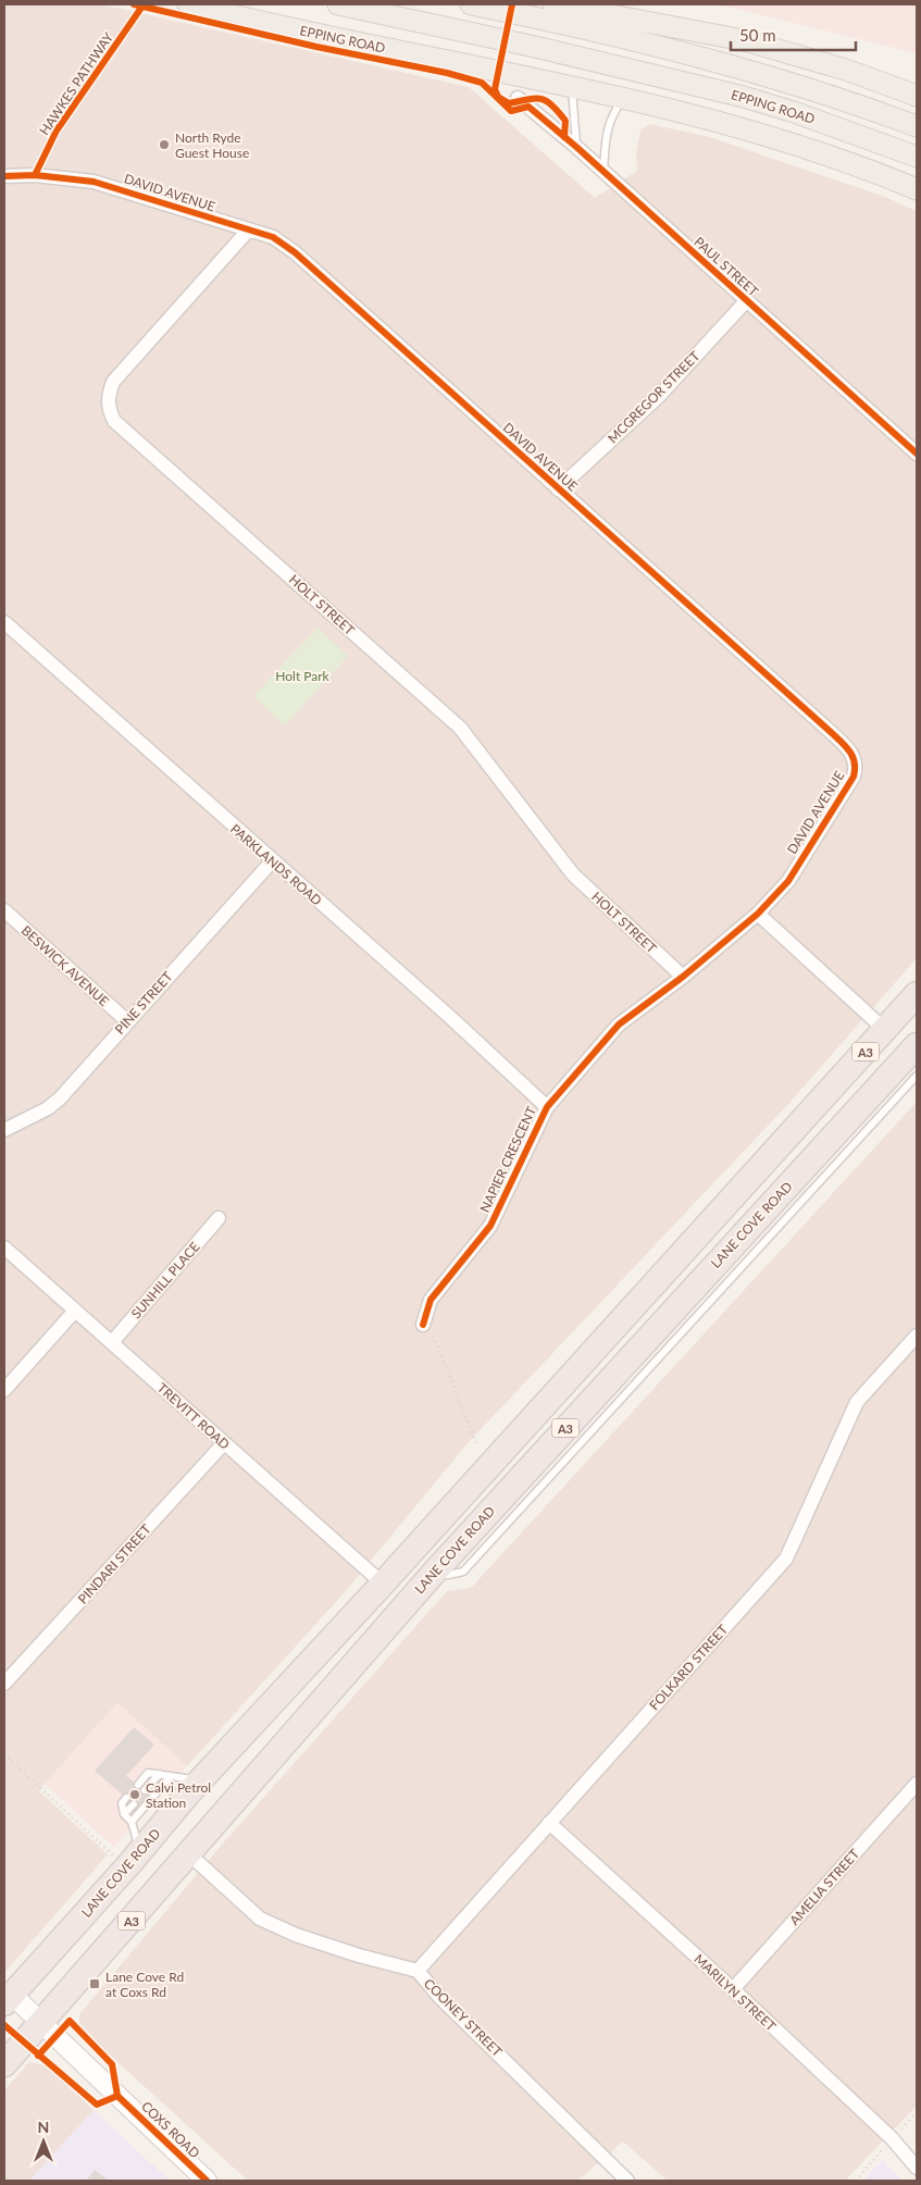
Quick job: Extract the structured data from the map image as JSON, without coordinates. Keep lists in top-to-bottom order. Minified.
{"streets":{"highway":["A3","LANE COVE ROAD"],"main road":["EPPING ROAD"],"street":["DAVID AVENUE","PAUL STREET","MCGREGOR STREET","HOLT STREET","PARKLANDS ROAD","BESWICK AVENUE","PINE STREET","NAPIER CRESCENT","SUNHILL PLACE","TREVITT ROAD","PINDARI STREET","FOLKARD STREET","AMELIA STREET","MARILYN STREET","COONEY STREET","COXS ROAD"],"cycle path":["HAWKES PATHWAY"]},"crossings":[["DAVID AVENUE","MCGREGOR STREET"],["DAVID AVENUE","HOLT STREET"],["DAVID AVENUE","NAPIER CRESCENT"],["PAUL STREET","MCGREGOR STREET"],["HOLT STREET","NAPIER CRESCENT"],["PARKLANDS ROAD","PINE STREET"],["PARKLANDS ROAD","NAPIER CRESCENT"],["BESWICK AVENUE","PINE STREET"],["LANE COVE ROAD","TREVITT ROAD"],["LANE COVE ROAD","COONEY STREET"],["LANE COVE ROAD","COXS ROAD"],["SUNHILL PLACE","TREVITT ROAD"],["TREVITT ROAD","PINDARI STREET"],["FOLKARD STREET","MARILYN STREET"],["FOLKARD STREET","COONEY STREET"],["AMELIA STREET","MARILYN STREET"]],"parks":["Holt Park"],"places":{"other":["North Ryde Guest House","Calvi Petrol Station"],"transit":["Lane Cove Rd at Coxs Rd"]},"scale_bar":"50 m","north":"top"}
